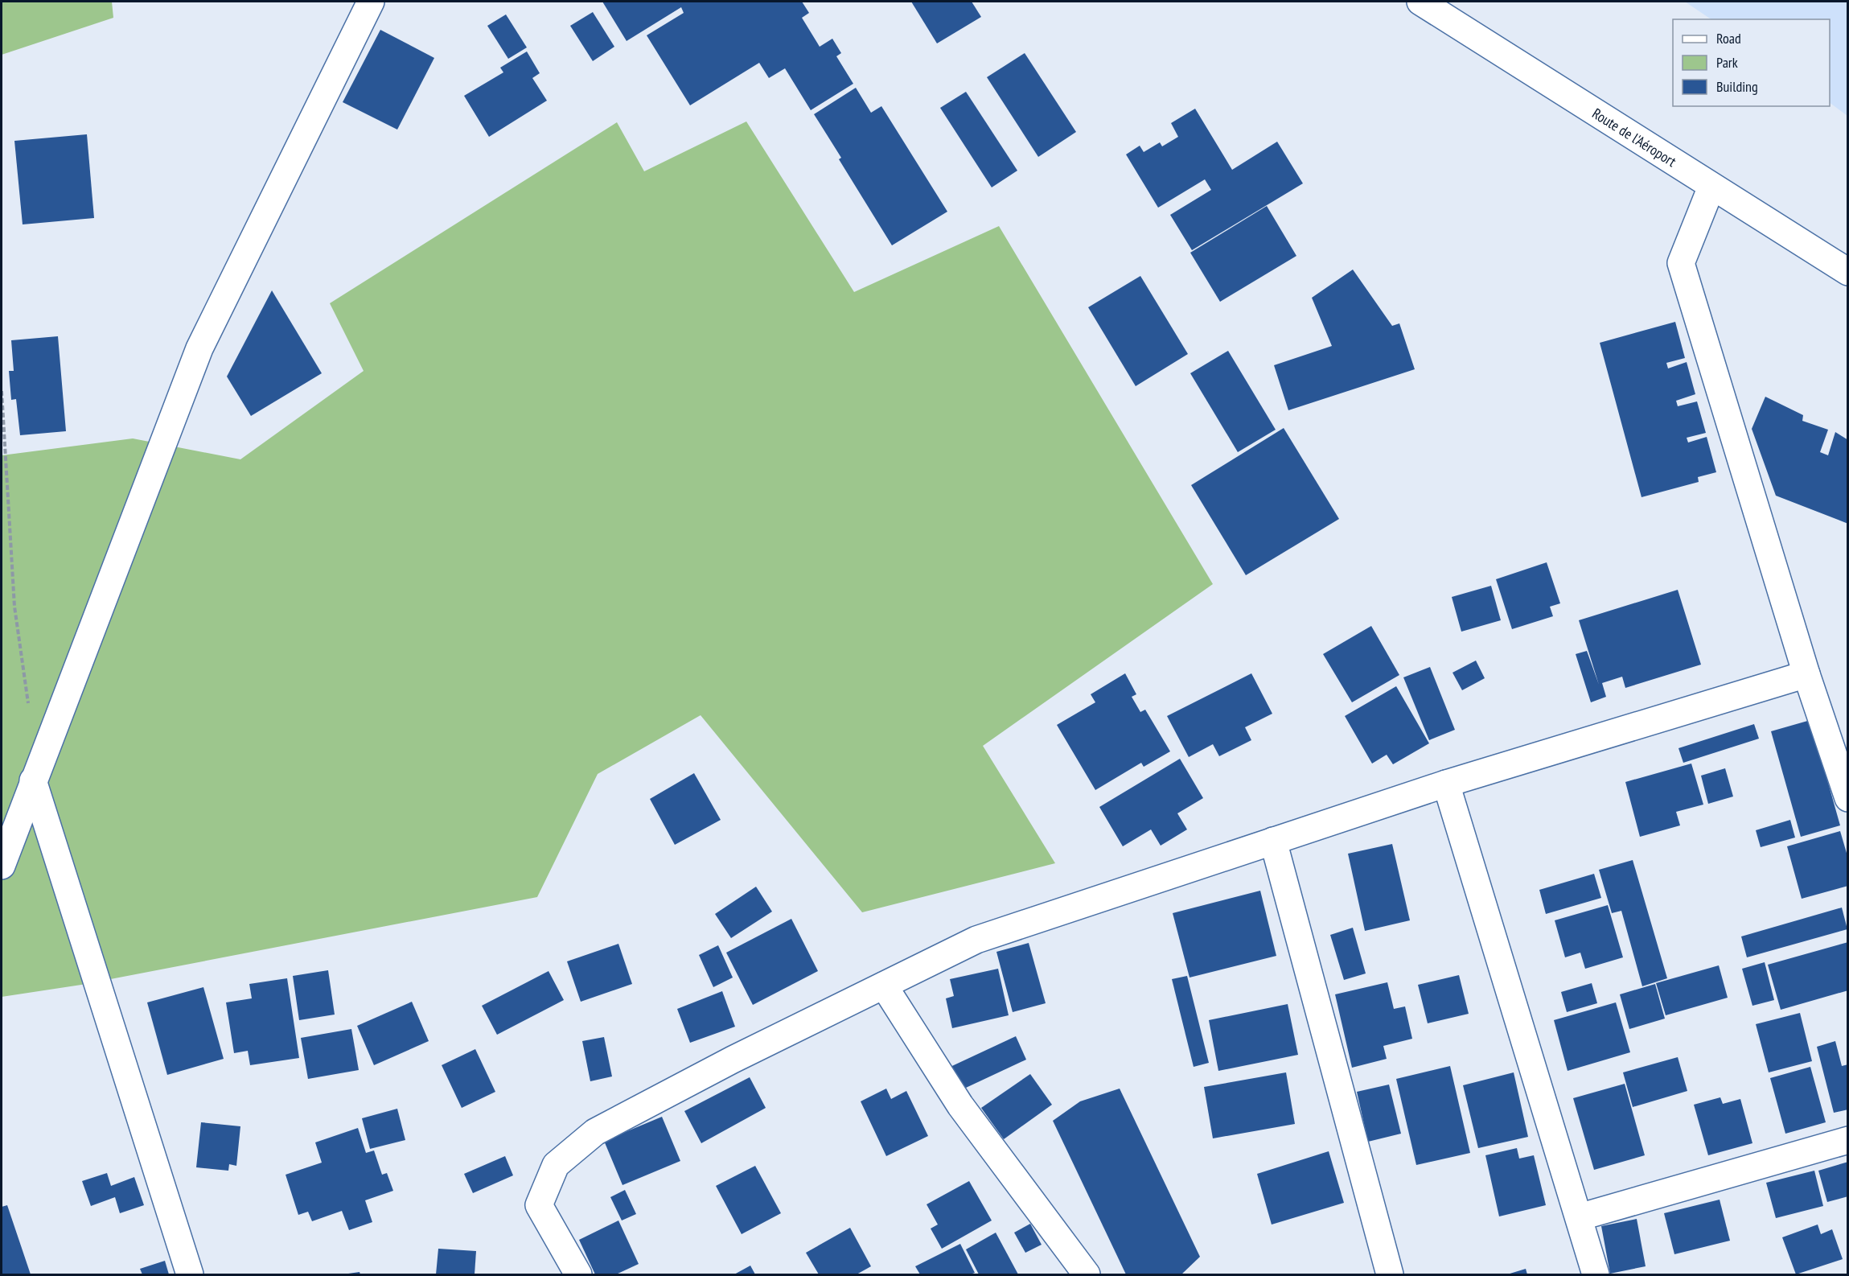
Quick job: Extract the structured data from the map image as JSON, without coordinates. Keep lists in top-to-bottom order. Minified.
{"streets":{"street":["Route de l'Aéroport"]},"legend":["Road","Park","Building"]}
